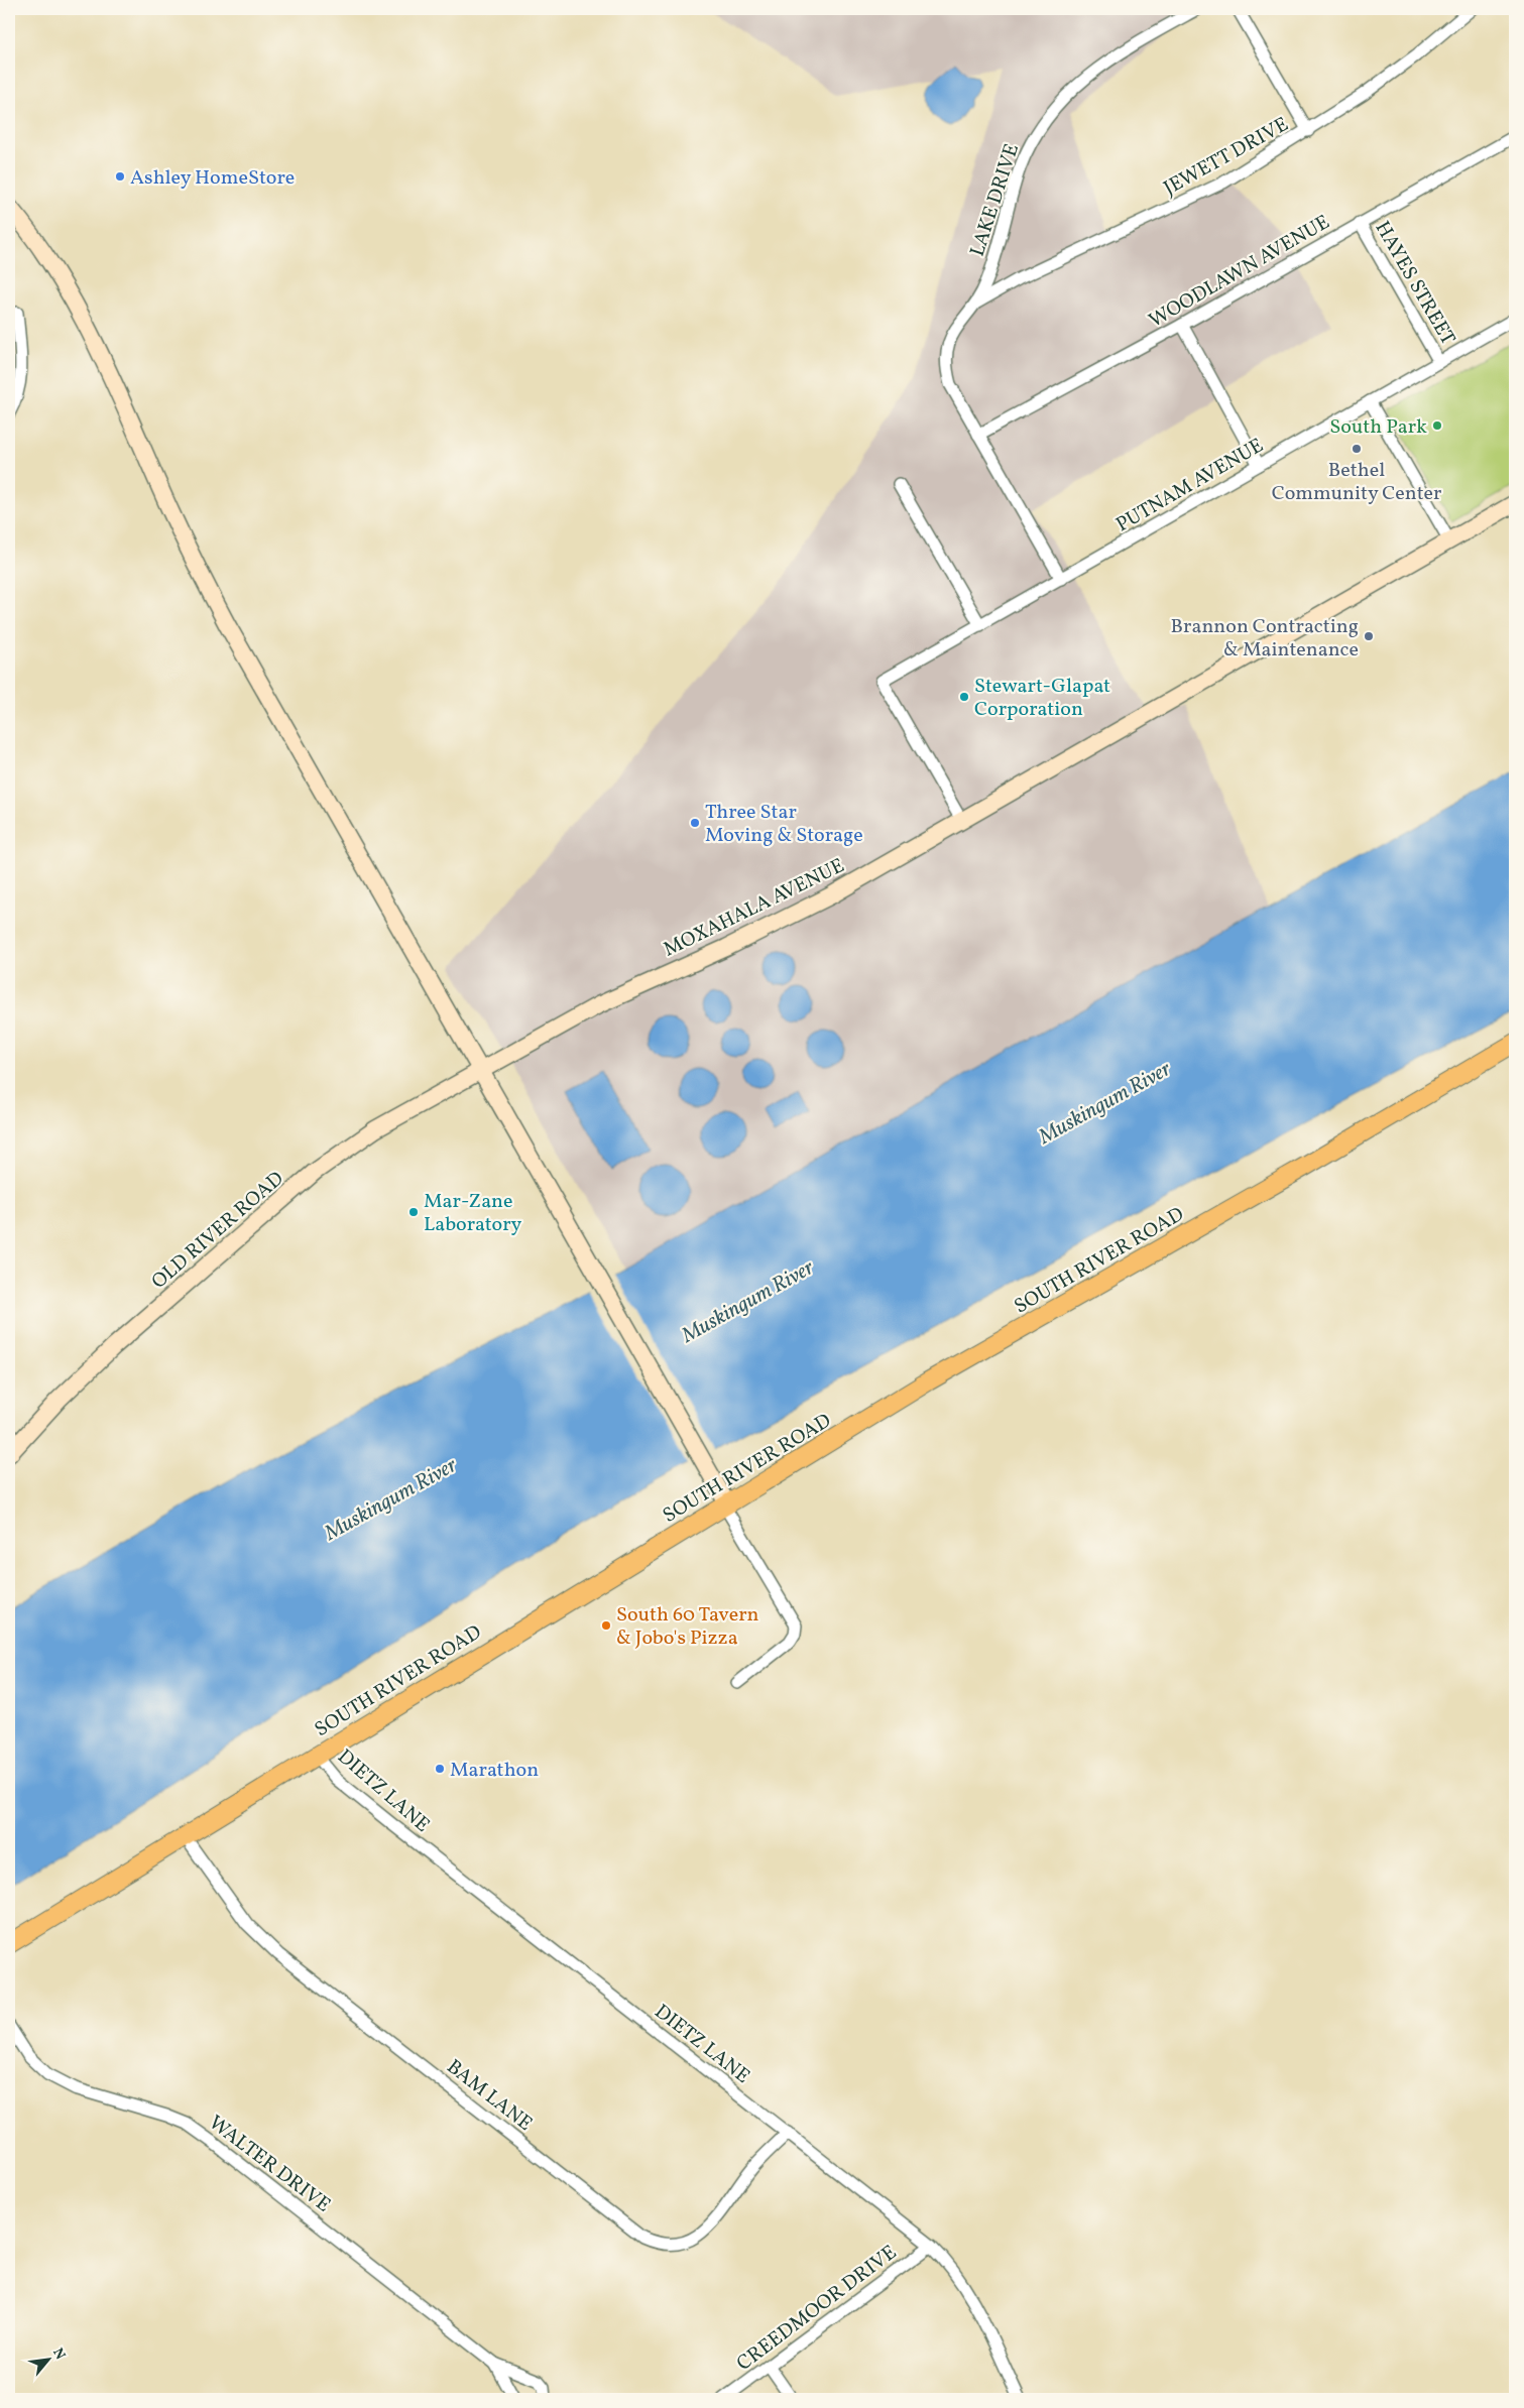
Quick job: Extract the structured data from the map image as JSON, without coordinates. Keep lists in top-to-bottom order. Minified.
{"streets":{"main road":["MOXAHALA AVENUE","OLD RIVER ROAD","SOUTH RIVER ROAD"],"street":["JEWETT DRIVE","LAKE DRIVE","WOODLAWN AVENUE","HAYES STREET","PUTNAM AVENUE","DIETZ LANE","BAM LANE","WALTER DRIVE","CREEDMOOR DRIVE"]},"crossings":[["JEWETT DRIVE","LAKE DRIVE"],["LAKE DRIVE","WOODLAWN AVENUE"],["LAKE DRIVE","PUTNAM AVENUE"],["WOODLAWN AVENUE","HAYES STREET"],["HAYES STREET","PUTNAM AVENUE"],["PUTNAM AVENUE","MOXAHALA AVENUE"],["MOXAHALA AVENUE","OLD RIVER ROAD"],["SOUTH RIVER ROAD","DIETZ LANE"],["SOUTH RIVER ROAD","BAM LANE"],["DIETZ LANE","BAM LANE"],["DIETZ LANE","CREEDMOOR DRIVE"]],"water":["Muskingum River"],"places":["Ashley HomeStore","South Park","Bethel Community Center","Brannon Contracting & Maintenance","Stewart-Glapat Corporation","Three Star Moving & Storage","Mar-Zane Laboratory","South 60 Tavern & Jobo's Pizza","Marathon"],"north":"top right"}
